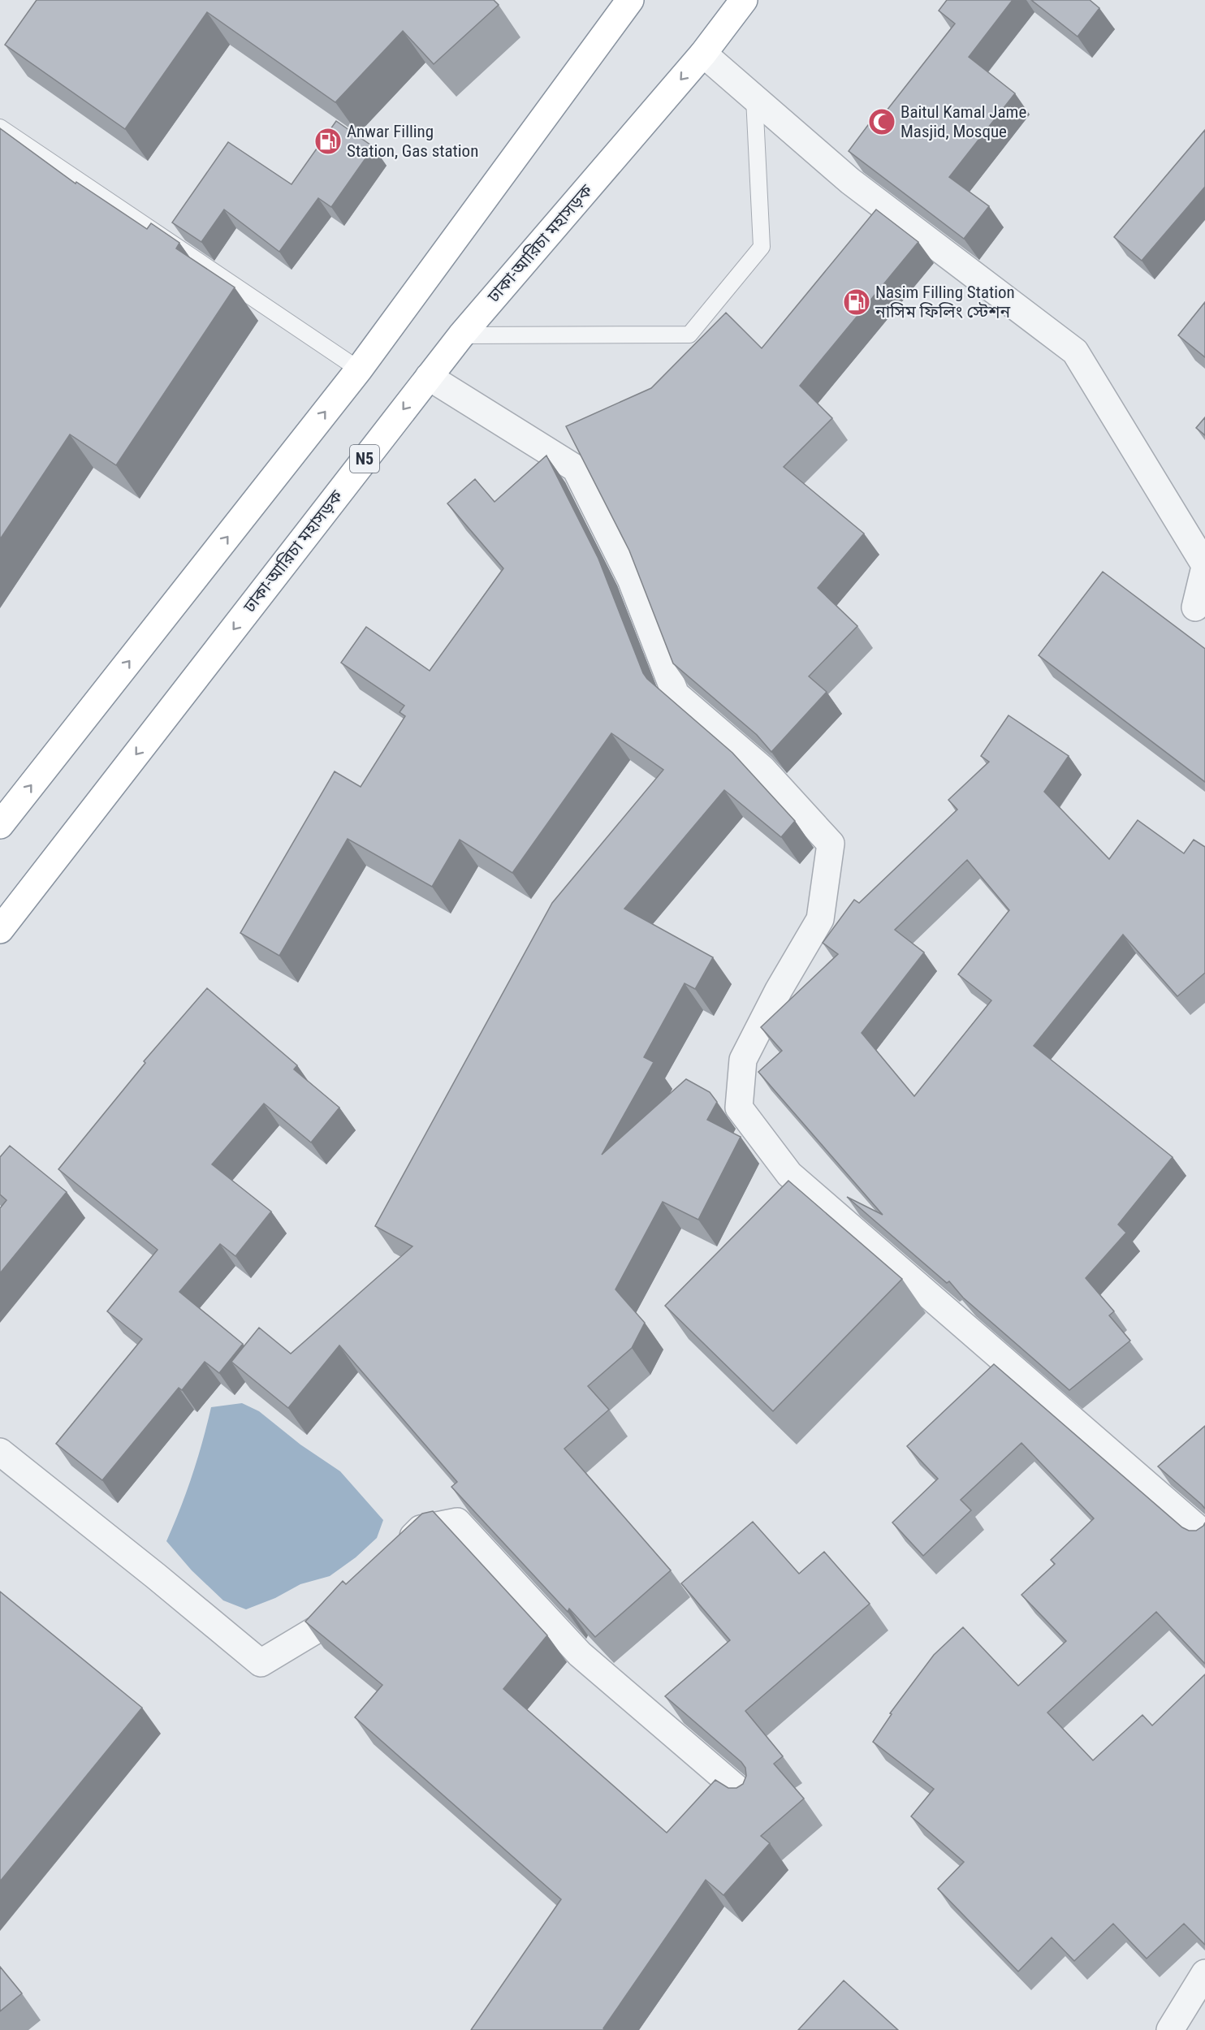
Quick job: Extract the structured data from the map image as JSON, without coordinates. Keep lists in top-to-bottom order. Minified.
{"streets":{"highway":["ঢাকা-আরিচা মহাসড়ক","N5"]},"places":{"mosque":["Baitul Kamal Jame Masjid, Mosque"],"fuel station":["Anwar Filling Station, Gas station","Nasim Filling Station নাসিম ফিলিং স্টেশন"]}}
